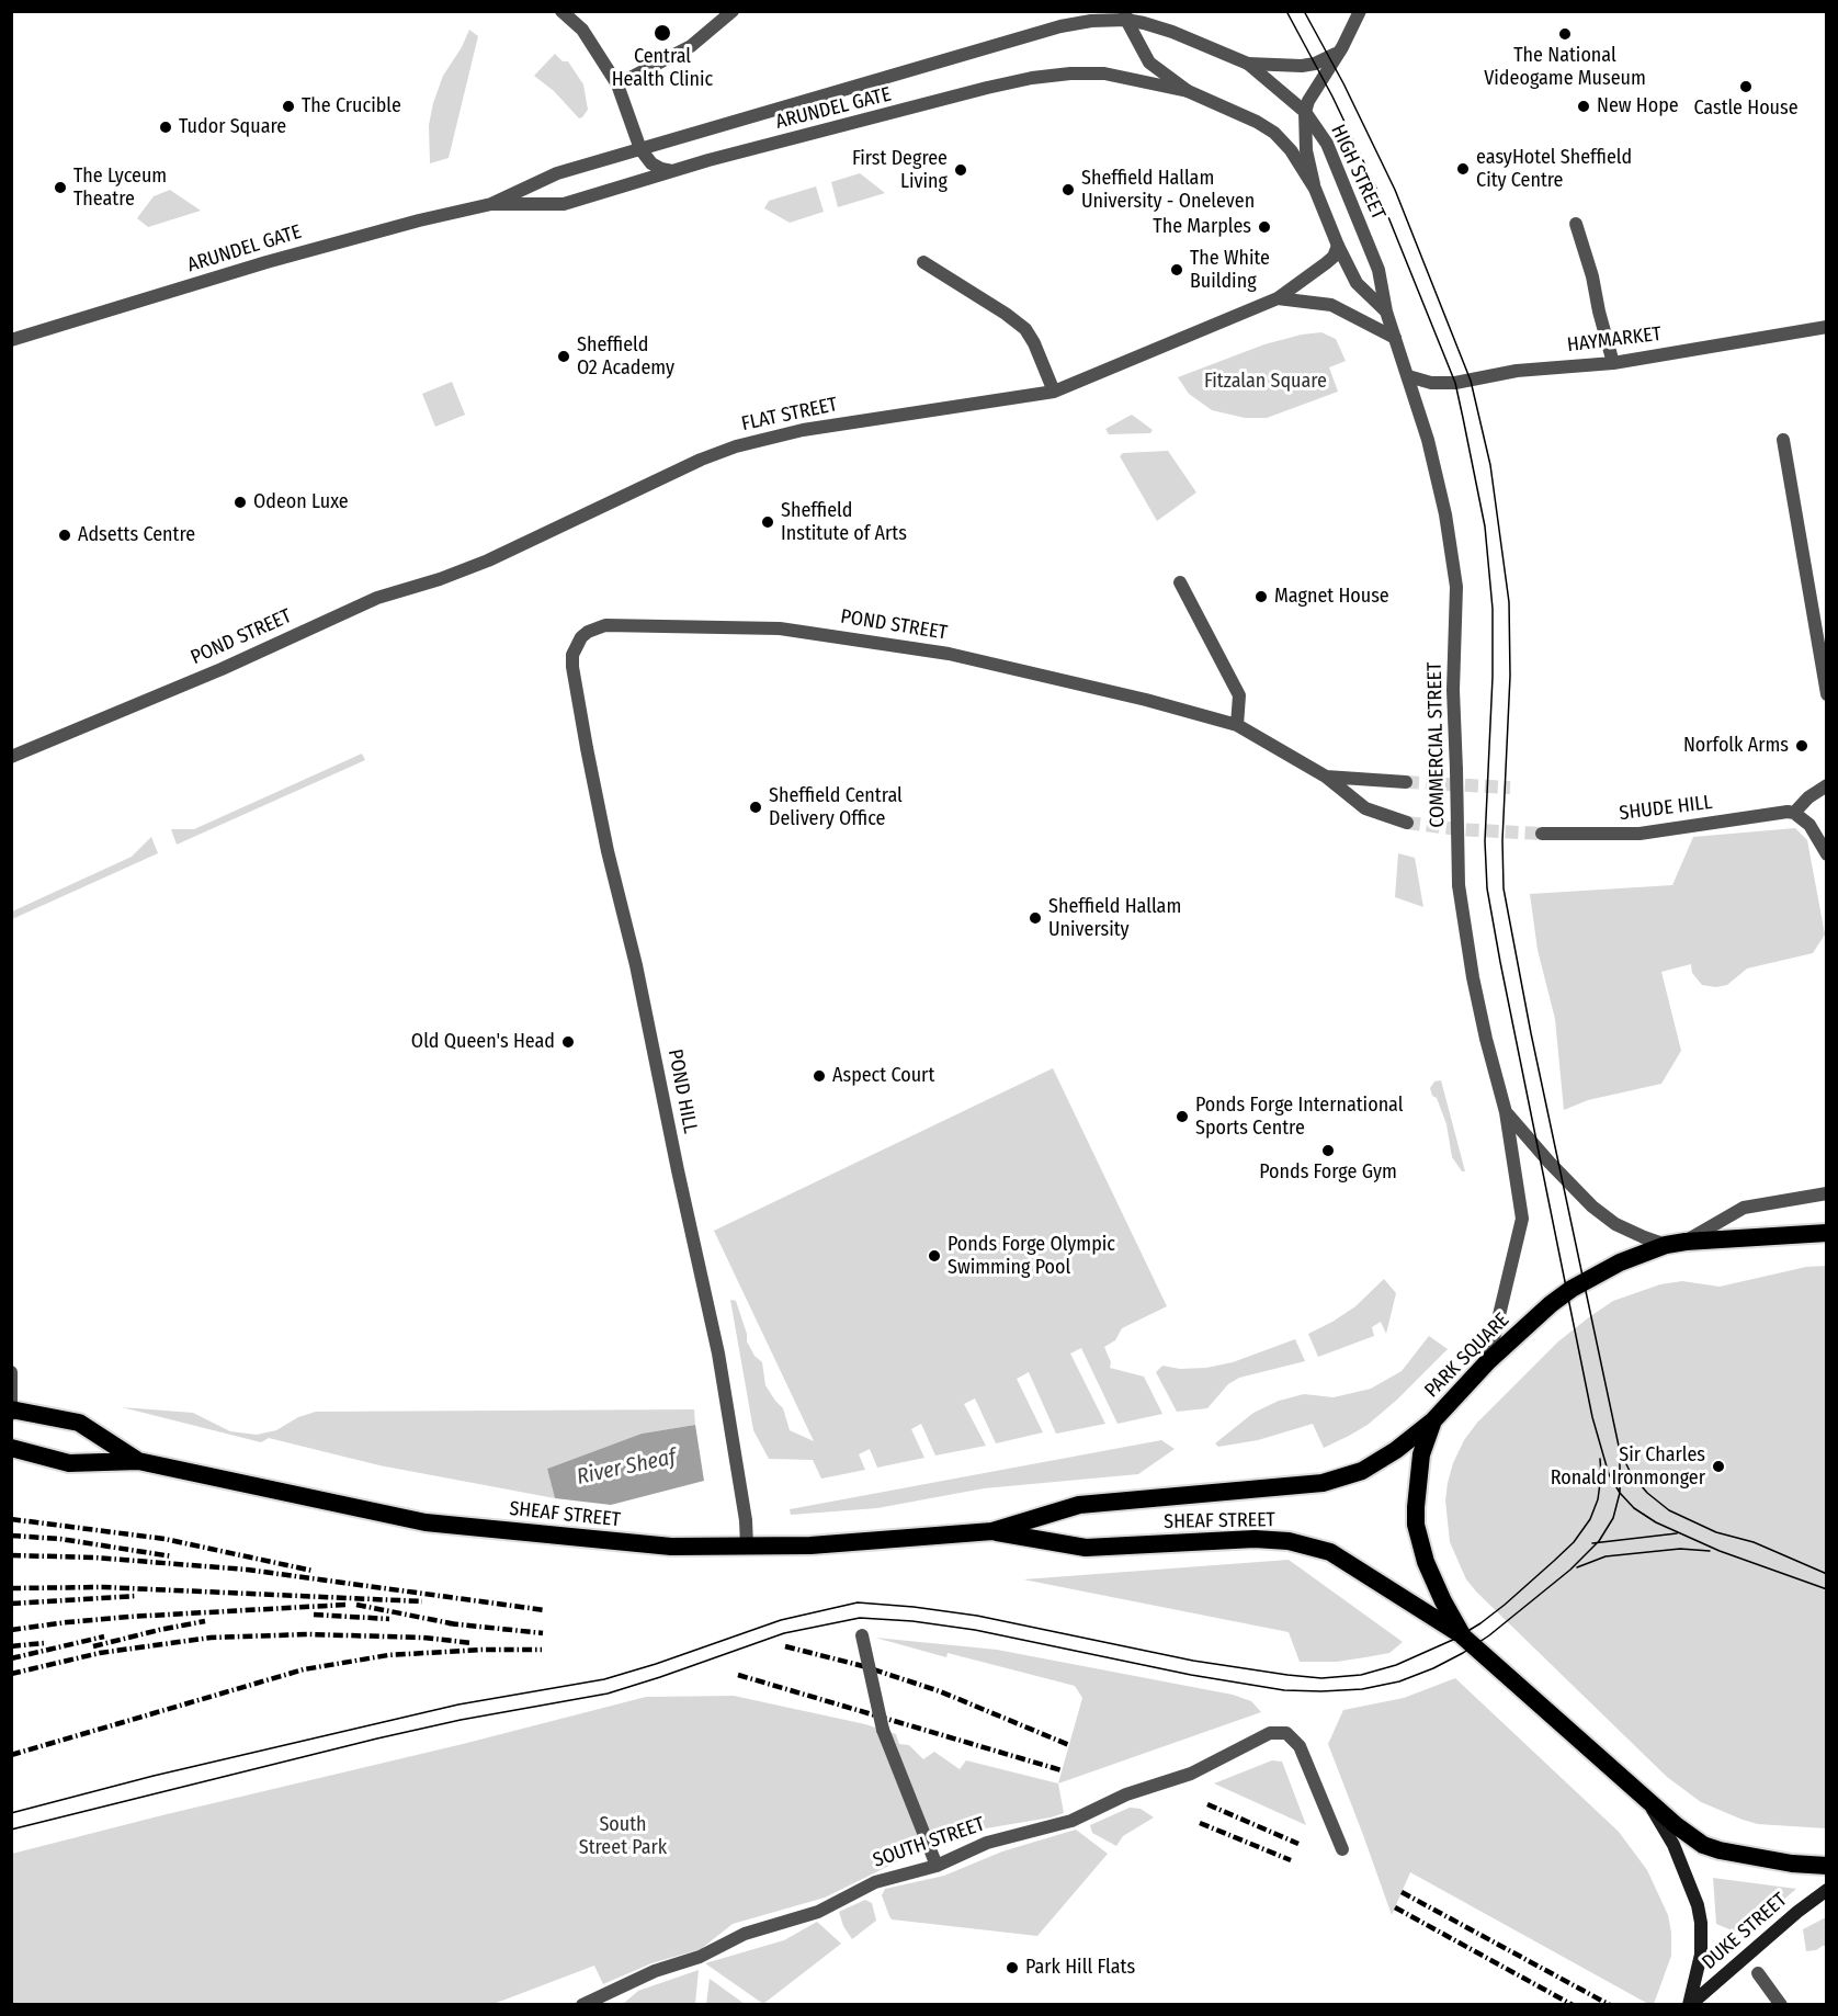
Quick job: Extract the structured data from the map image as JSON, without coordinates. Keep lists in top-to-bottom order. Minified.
{"streets":{"highway":["PARK SQUARE","SHEAF STREET"],"main road":["DUKE STREET"],"street":["ARUNDEL GATE","HIGH STREET","HAYMARKET","FLAT STREET","POND STREET","COMMERCIAL STREET","SHUDE HILL","POND HILL","SOUTH STREET"]},"crossings":[["HIGH STREET","HAYMARKET"],["HIGH STREET","COMMERCIAL STREET"],["HAYMARKET","COMMERCIAL STREET"],["FLAT STREET","POND STREET"],["POND STREET","POND HILL"],["COMMERCIAL STREET","PARK SQUARE"],["POND HILL","SHEAF STREET"],["PARK SQUARE","SHEAF STREET"],["PARK SQUARE","DUKE STREET"]],"water":["River Sheaf"],"parks":["Fitzalan Square","South Street Park"],"places":["Central Health Clinic","The National Videogame Museum","Castle House","The Crucible","New Hope","Tudor Square","easyHotel Sheffield City Centre","First Degree Living","The Lyceum Theatre","Sheffield Hallam University - Oneleven","The Marples","The White Building","Sheffield O2 Academy","Odeon Luxe","Sheffield Institute of Arts","Adsetts Centre","Magnet House","Norfolk Arms","Sheffield Central Delivery Office","Sheffield Hallam University","Old Queen's Head","Aspect Court","Ponds Forge International Sports Centre","Ponds Forge Gym","Ponds Forge Olympic Swimming Pool","Sir Charles Ronald Ironmonger","Park Hill Flats"]}
